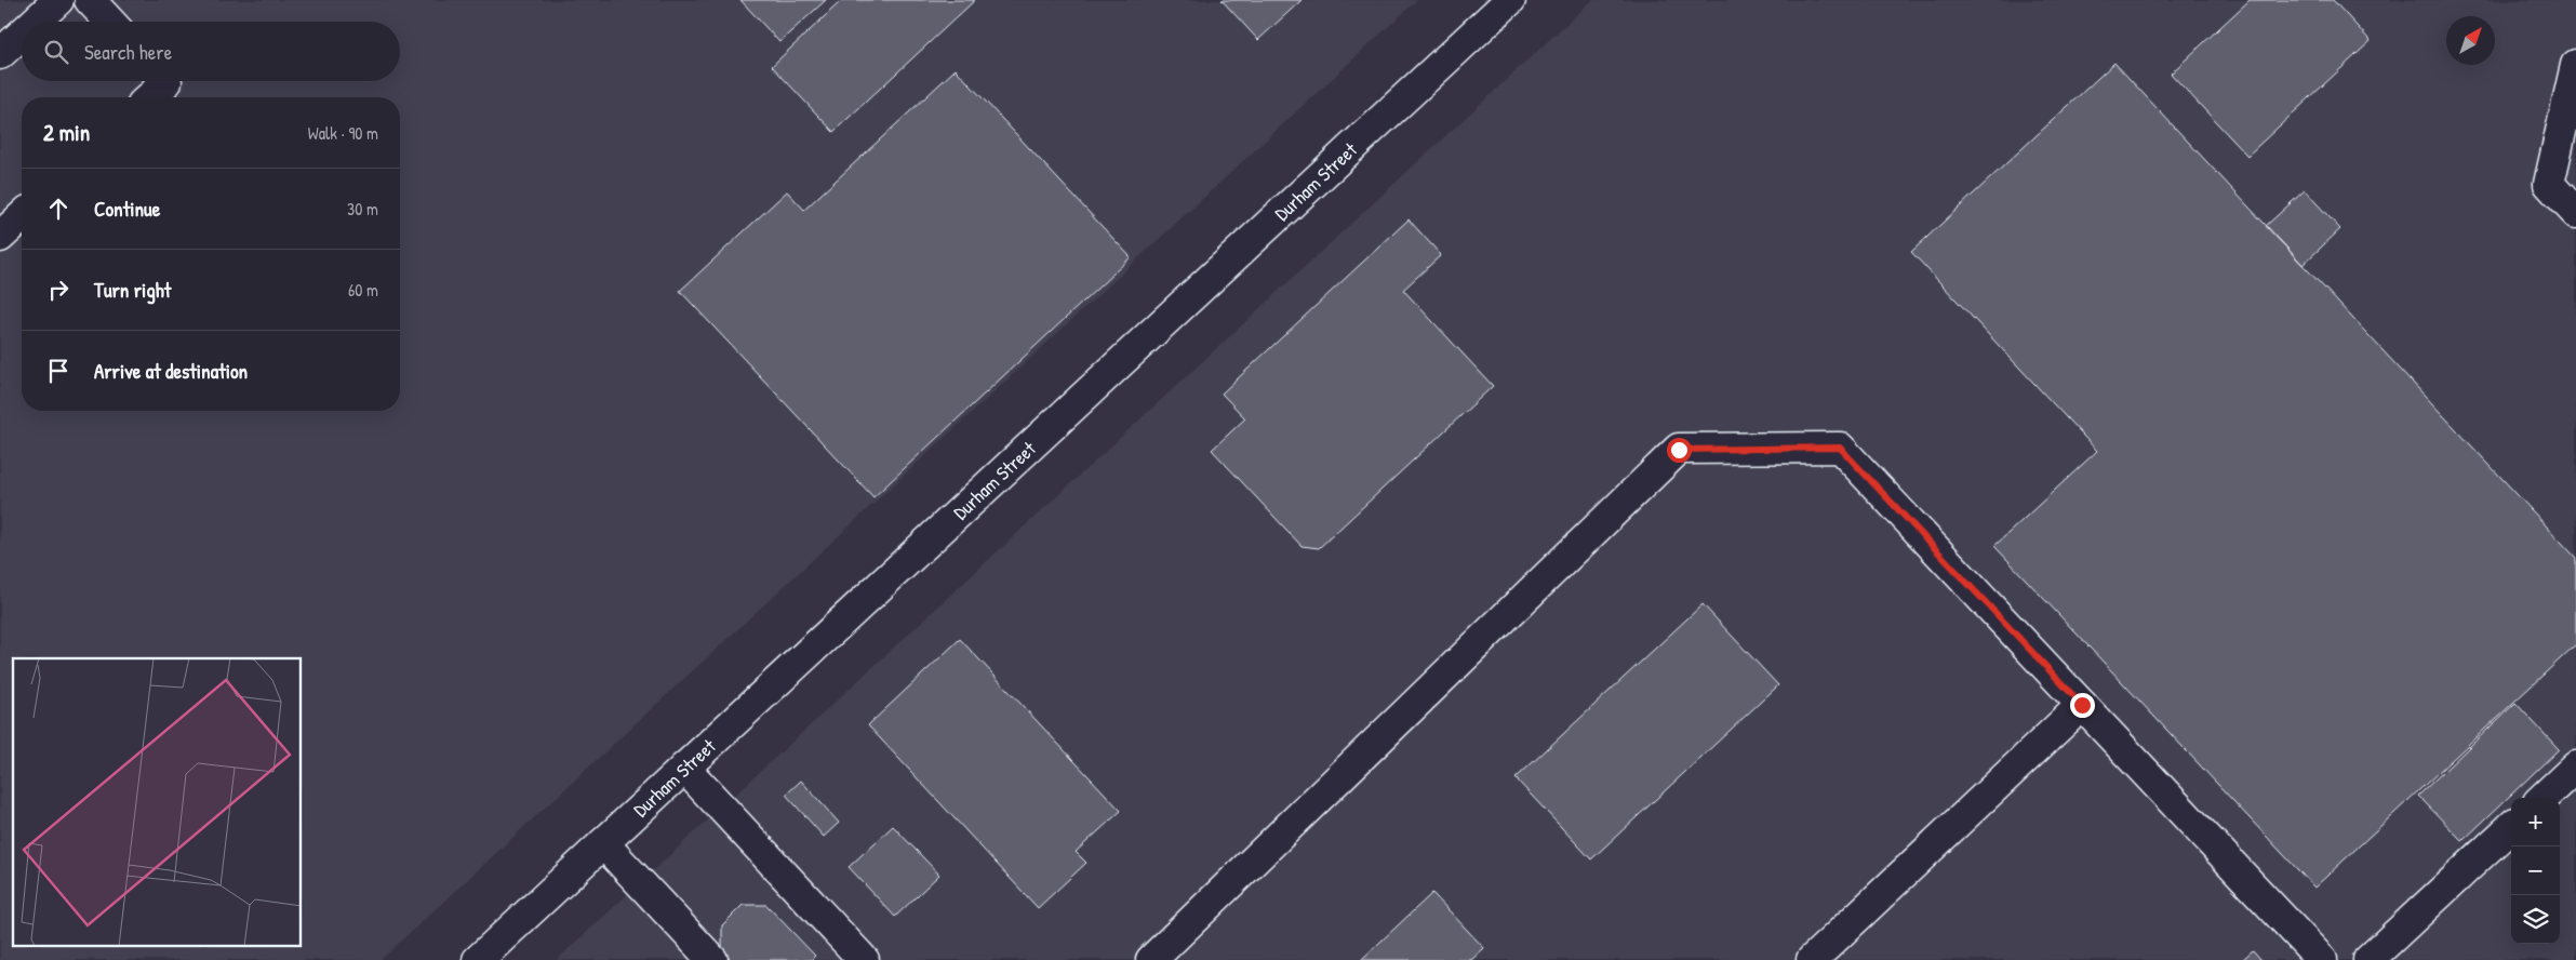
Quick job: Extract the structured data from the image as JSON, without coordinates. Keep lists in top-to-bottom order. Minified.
{"streets":{"street":["Durham Street"]},"north":"top right","page":{"search":"Search here","heading":["2 min","Walk · 90 m"],"list":[["Continue","30 m"],["Turn right","60 m"],"Arrive at destination"],"map_buttons":["+","−"]}}
